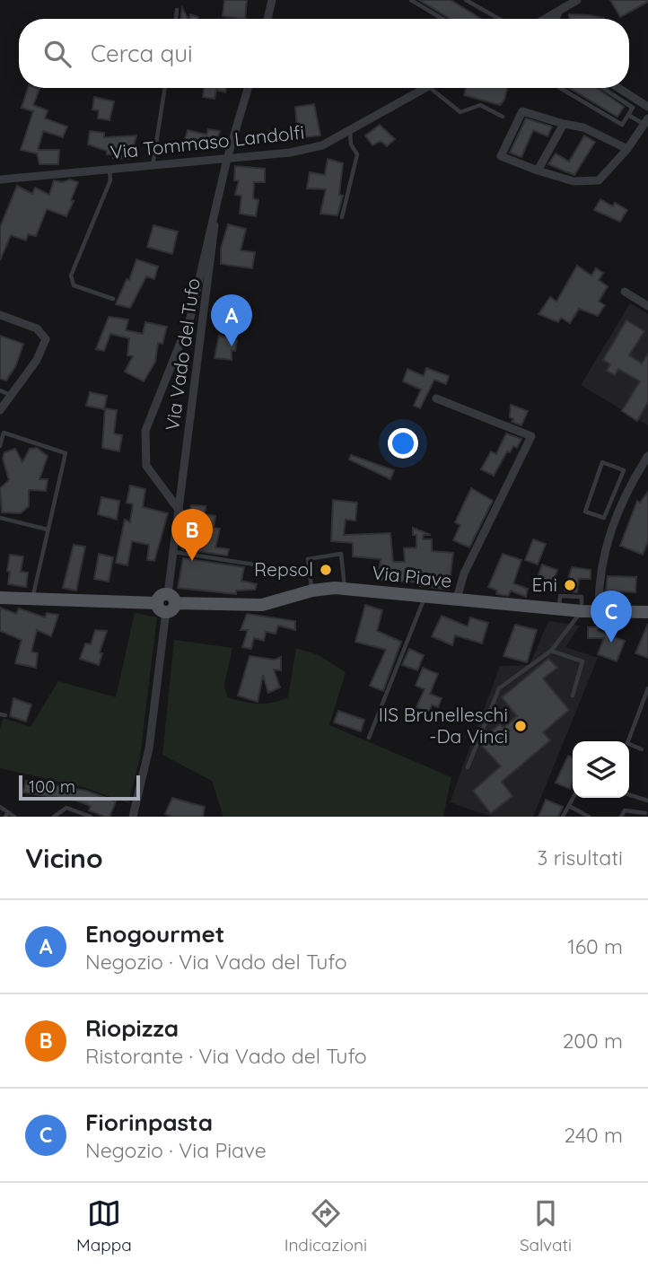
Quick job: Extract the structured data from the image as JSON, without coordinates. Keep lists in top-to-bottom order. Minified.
{"streets":{"main road":["Via Piave"],"street":["Via Tommaso Landolfi","Via Vado del Tufo"]},"crossings":[["Via Tommaso Landolfi","Via Vado del Tufo"],["Via Vado del Tufo","Via Piave"]],"places":["Repsol","Eni","IIS Brunelleschi -Da Vinci"],"scale_bar":"100 m","page":{"search":"Cerca qui","pins":["A","B","C"],"scale":"100 m","heading":["Vicino","3 risultati"],"list":[{"mark":"A","name":"Enogourmet","note":"Negozio · Via Vado del Tufo","value":"160 m"},{"mark":"B","name":"Riopizza","note":"Ristorante · Via Vado del Tufo","value":"200 m"},{"mark":"C","name":"Fiorinpasta","note":"Negozio · Via Piave","value":"240 m"}],"nav":["Mappa","Indicazioni","Salvati"]}}
